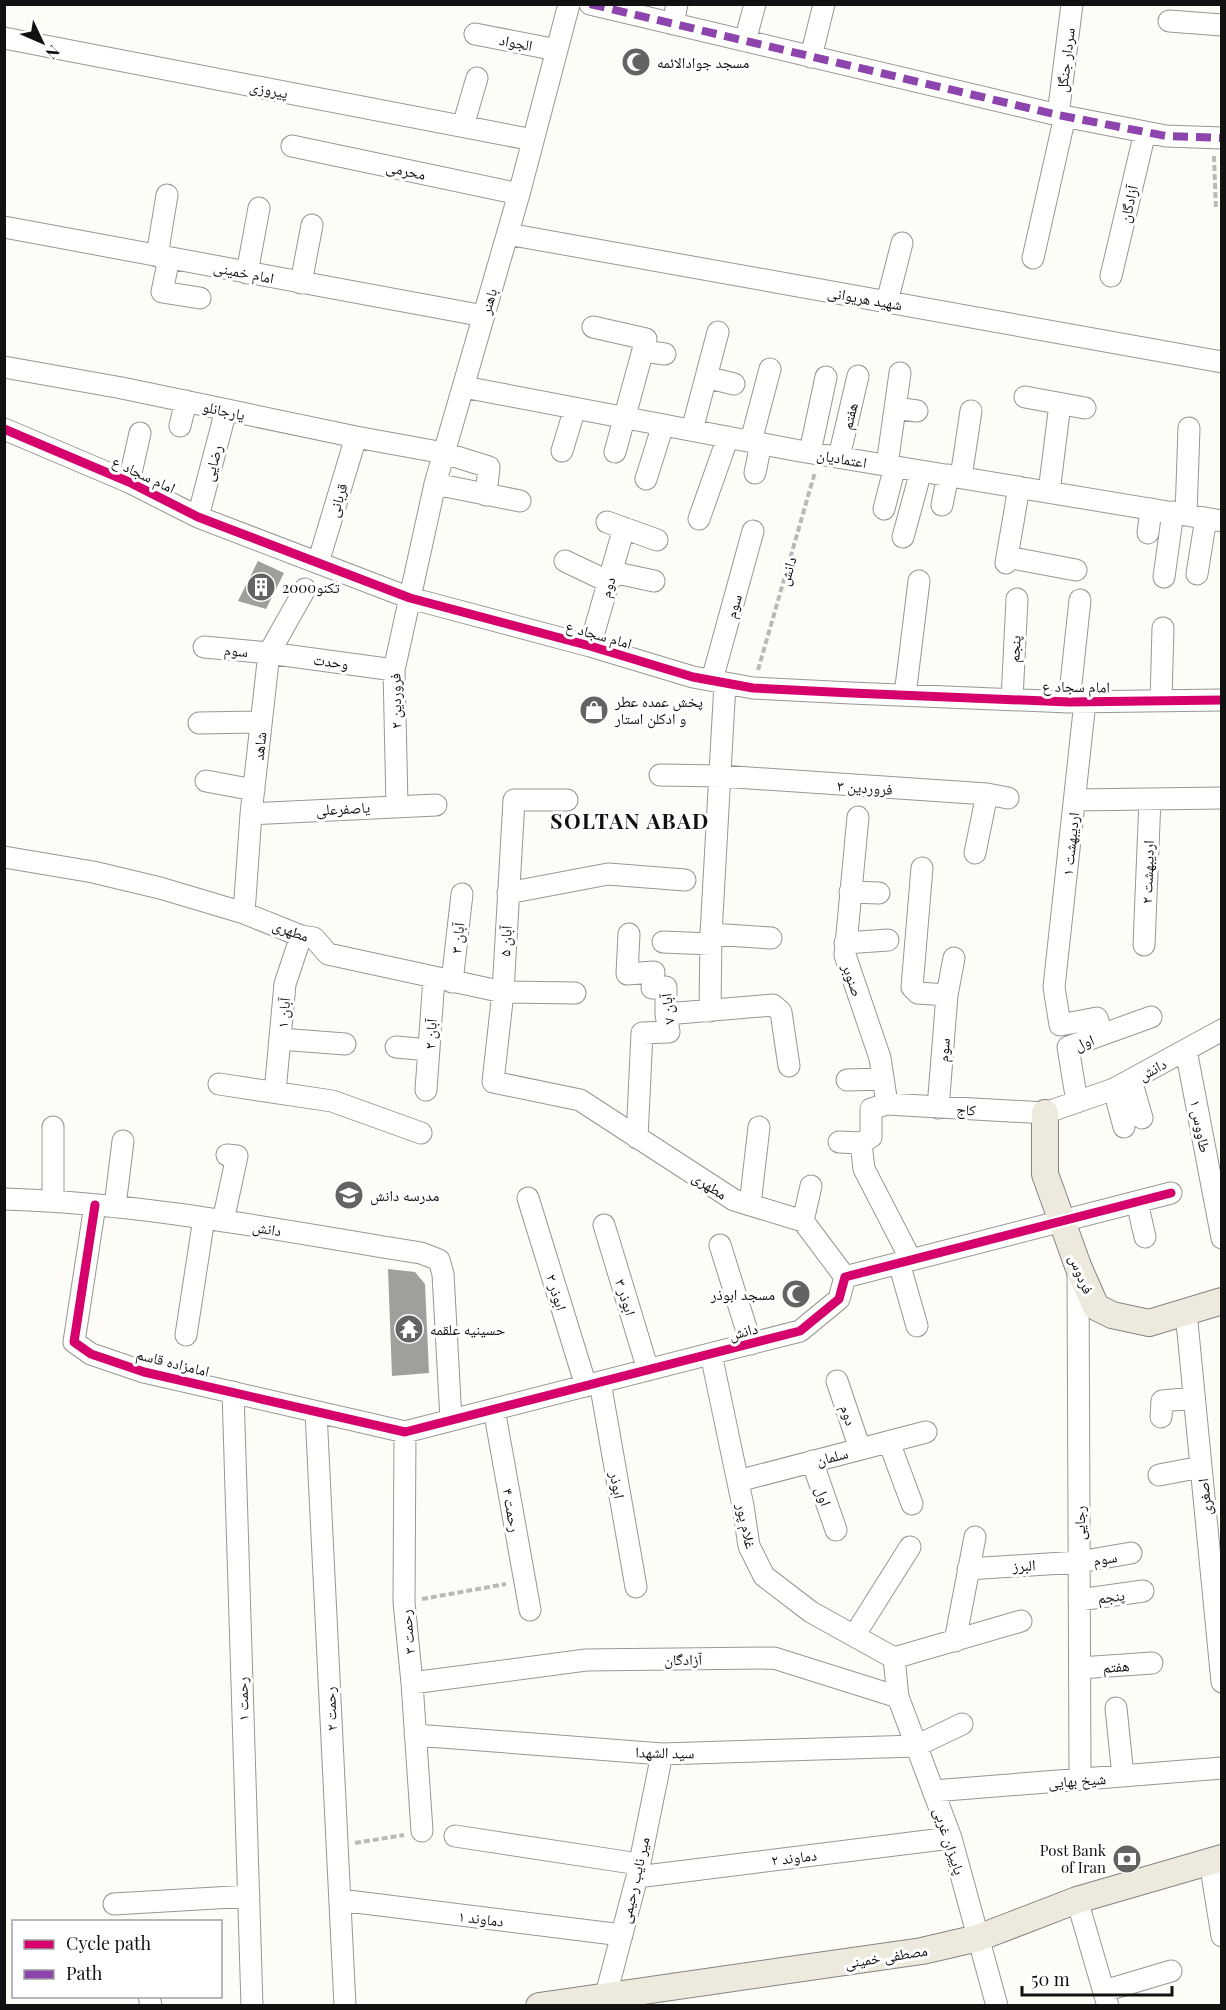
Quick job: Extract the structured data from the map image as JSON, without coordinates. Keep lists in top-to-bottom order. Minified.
{"streets":{"main road":["فردوس","مصطفی خمینی"],"street":["الجواد","سردار جنگل","پیروزی","محرمی","آزادگان","امام خمینی","شهید هریوانی","باهنر","یارجانلو","هفتم","اعتمادیان","رضایی","امام سجاد ع","قربانی","دانش","دوم","سوم","پنجم","وحدت","فروردین ۲","شاهد","فروردین ۳","یاصفرعلی","اردیبهشت ۱","اردیبهشت ۲","مطهری","آبان ۳","آبان ۵","صنوبر","آبان ۷","آبان ۱","آبان ۲","اول","کاج","طاووس ۱","ابوذر ۲","ابوذر ۳","امامزاده قاسم","سلمان","ابوذر","اصغری","رحمت ۴","رجایی","غلام پور","البرز","رحمت ۳","رحمت ۱","رحمت ۲","سید الشهدا","شیخ بهایی","پاییزان غربی","دماوند ۲","میر نایب رحیمی","دماوند ۱"]},"crossings":[["الجواد","باهنر"],["پیروزی","باهنر"],["محرمی","باهنر"],["آزادگان","رحمت ۳"],["امام خمینی","باهنر"],["شهید هریوانی","باهنر"],["باهنر","یارجانلو"],["باهنر","اعتمادیان"],["باهنر","امام سجاد ع"],["باهنر","فروردین ۲"],["یارجانلو","رضایی"],["یارجانلو","قربانی"],["هفتم","اعتمادیان"],["هفتم","دانش"],["هفتم","رجایی"],["اعتمادیان","دانش"],["رضایی","امام سجاد ع"],["امام سجاد ع","قربانی"],["امام سجاد ع","دانش"],["امام سجاد ع","دوم"],["امام سجاد ع","سوم"],["امام سجاد ع","پنجم"],["امام سجاد ع","فروردین ۲"],["امام سجاد ع","اردیبهشت ۱"],["دانش","اول"],["دانش","کاج"],["دانش","طاووس ۱"],["دانش","فردوس"],["دانش","ابوذر ۲"],["دانش","ابوذر ۳"],["دانش","امامزاده قاسم"],["دانش","ابوذر"],["دانش","رحمت ۴"],["دانش","غلام پور"],["دانش","رحمت ۳"],["دوم","سلمان"],["سوم","وحدت"],["سوم","شاهد"],["سوم","کاج"],["سوم","رجایی"],["سوم","البرز"],["پنجم","رجایی"],["وحدت","فروردین ۲"],["وحدت","شاهد"],["فروردین ۲","یاصفرعلی"],["شاهد","یاصفرعلی"],["شاهد","مطهری"],["اردیبهشت ۱","اول"],["مطهری","آبان ۳"],["مطهری","آبان ۵"],["مطهری","آبان ۷"],["مطهری","آبان ۱"],["مطهری","آبان ۲"],["آبان ۳","آبان ۲"],["صنوبر","کاج"],["اول","سلمان"],["کاج","فردوس"],["فردوس","اصغری"],["فردوس","رجایی"],["ابوذر ۲","ابوذر"],["امامزاده قاسم","رحمت ۳"],["امامزاده قاسم","رحمت ۱"],["امامزاده قاسم","رحمت ۲"],["سلمان","غلام پور"],["رجایی","البرز"],["رجایی","شیخ بهایی"],["رحمت ۳","سید الشهدا"],["رحمت ۲","دماوند ۱"],["سید الشهدا","پاییزان غربی"],["سید الشهدا","میر نایب رحیمی"],["شیخ بهایی","پاییزان غربی"],["پاییزان غربی","دماوند ۲"],["پاییزان غربی","مصطفی خمینی"],["دماوند ۲","میر نایب رحیمی"],["میر نایب رحیمی","دماوند ۱"],["میر نایب رحیمی","مصطفی خمینی"]],"districts":["SOLTAN ABAD"],"places":{"mosque":["مسجد جوادالائمه","مسجد ابوذر"],"building":["تکنو2000"],"shop":["پخش عمده عطر و ادکلن استار"],"school or university":["مدرسه دانش"],"temple":["حسینیه علقمه"],"bank":["Post Bank of Iran"]},"legend":["Cycle path","Path"],"scale_bar":"50 m","north":"bottom right"}
